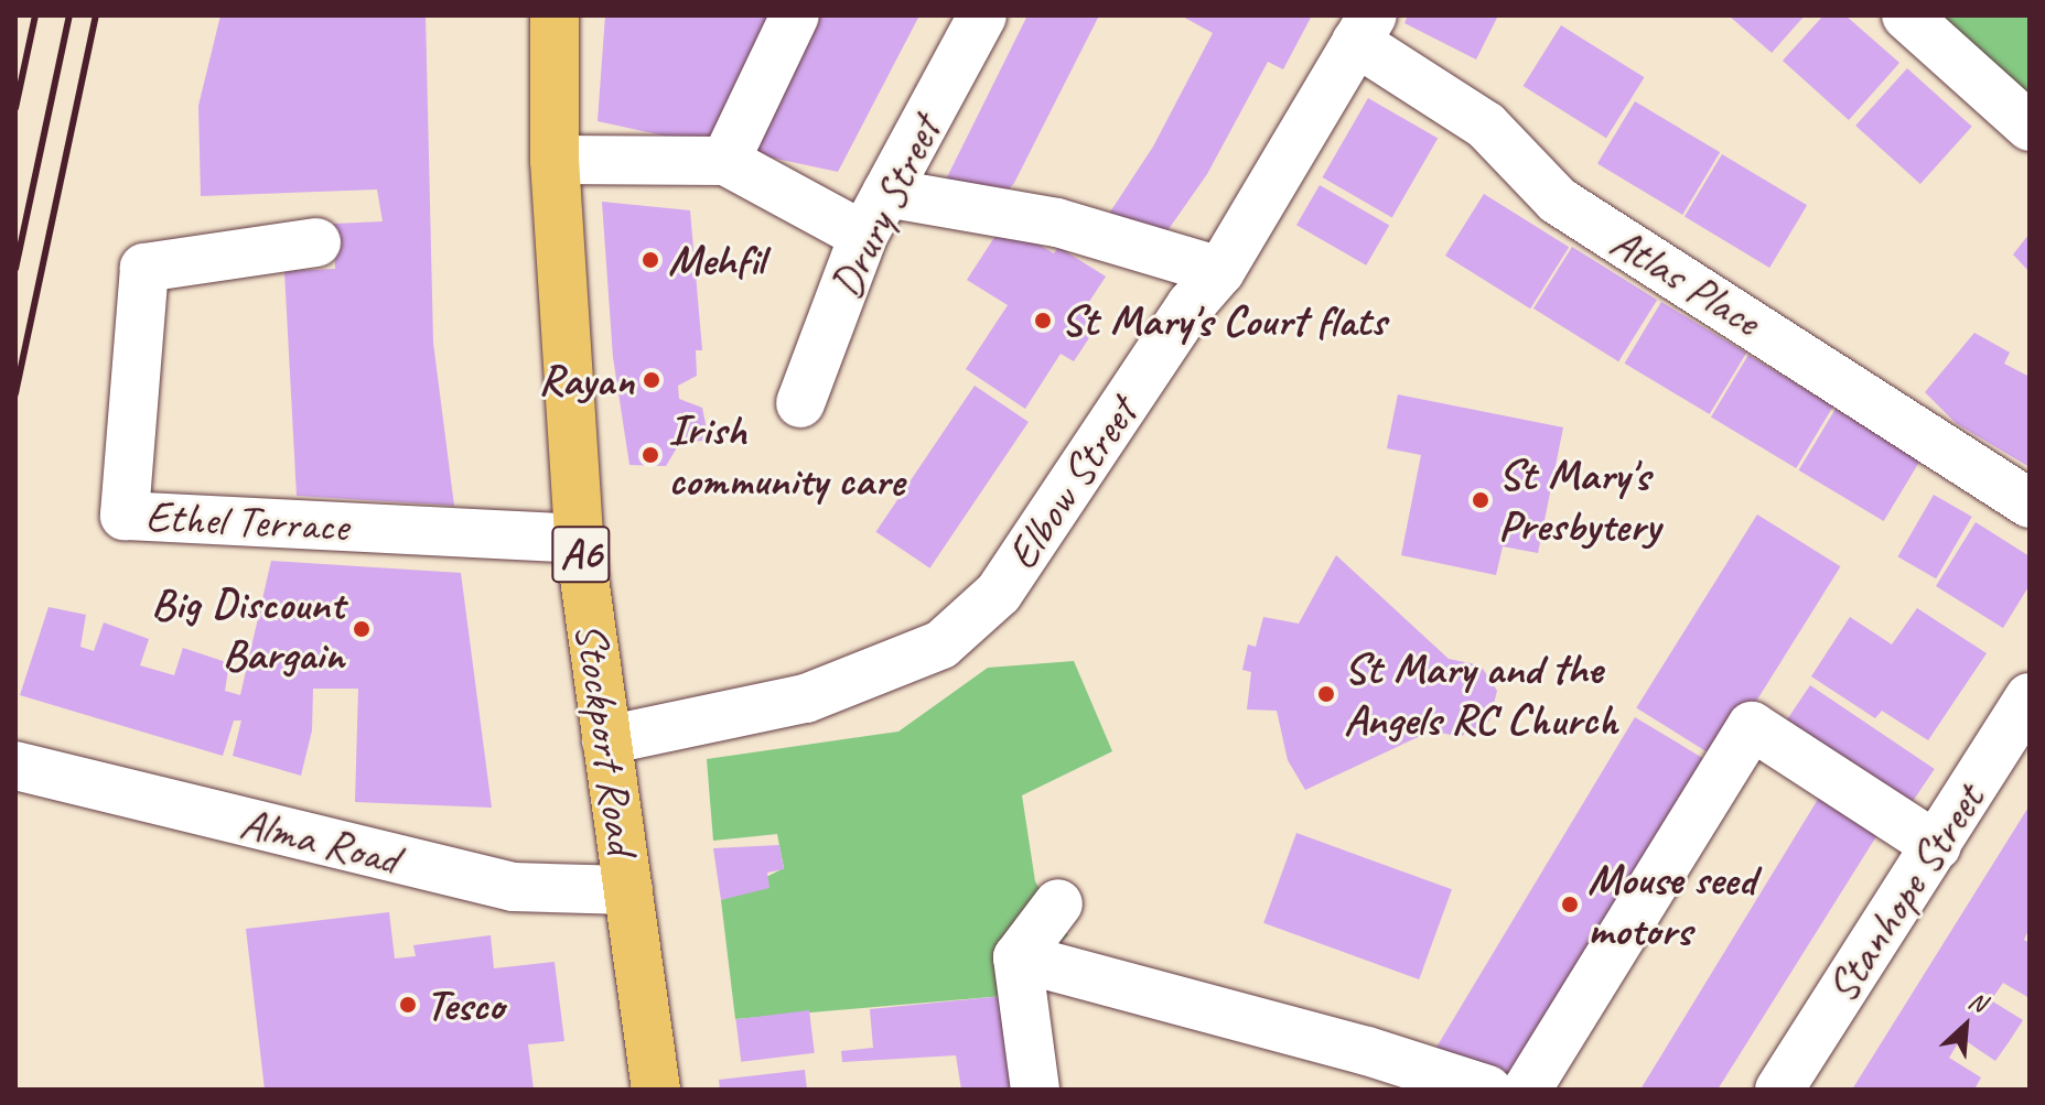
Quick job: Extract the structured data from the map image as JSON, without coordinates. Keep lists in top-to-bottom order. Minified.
{"streets":{"highway":["A6","Stockport Road"],"street":["Drury Street","Atlas Place","Elbow Street","Ethel Terrace","Alma Road","Stanhope Street"]},"crossings":[["Atlas Place","Elbow Street"],["Elbow Street","Stockport Road"],["Ethel Terrace","Stockport Road"],["Stockport Road","Alma Road"]],"places":["Mehfil","St Mary's Court flats","Rayan","Irish community care","St Mary's Presbytery","Big Discount Bargain","St Mary and the Angels RC Church","Mouse seed motors","Tesco"],"north":"top right"}
